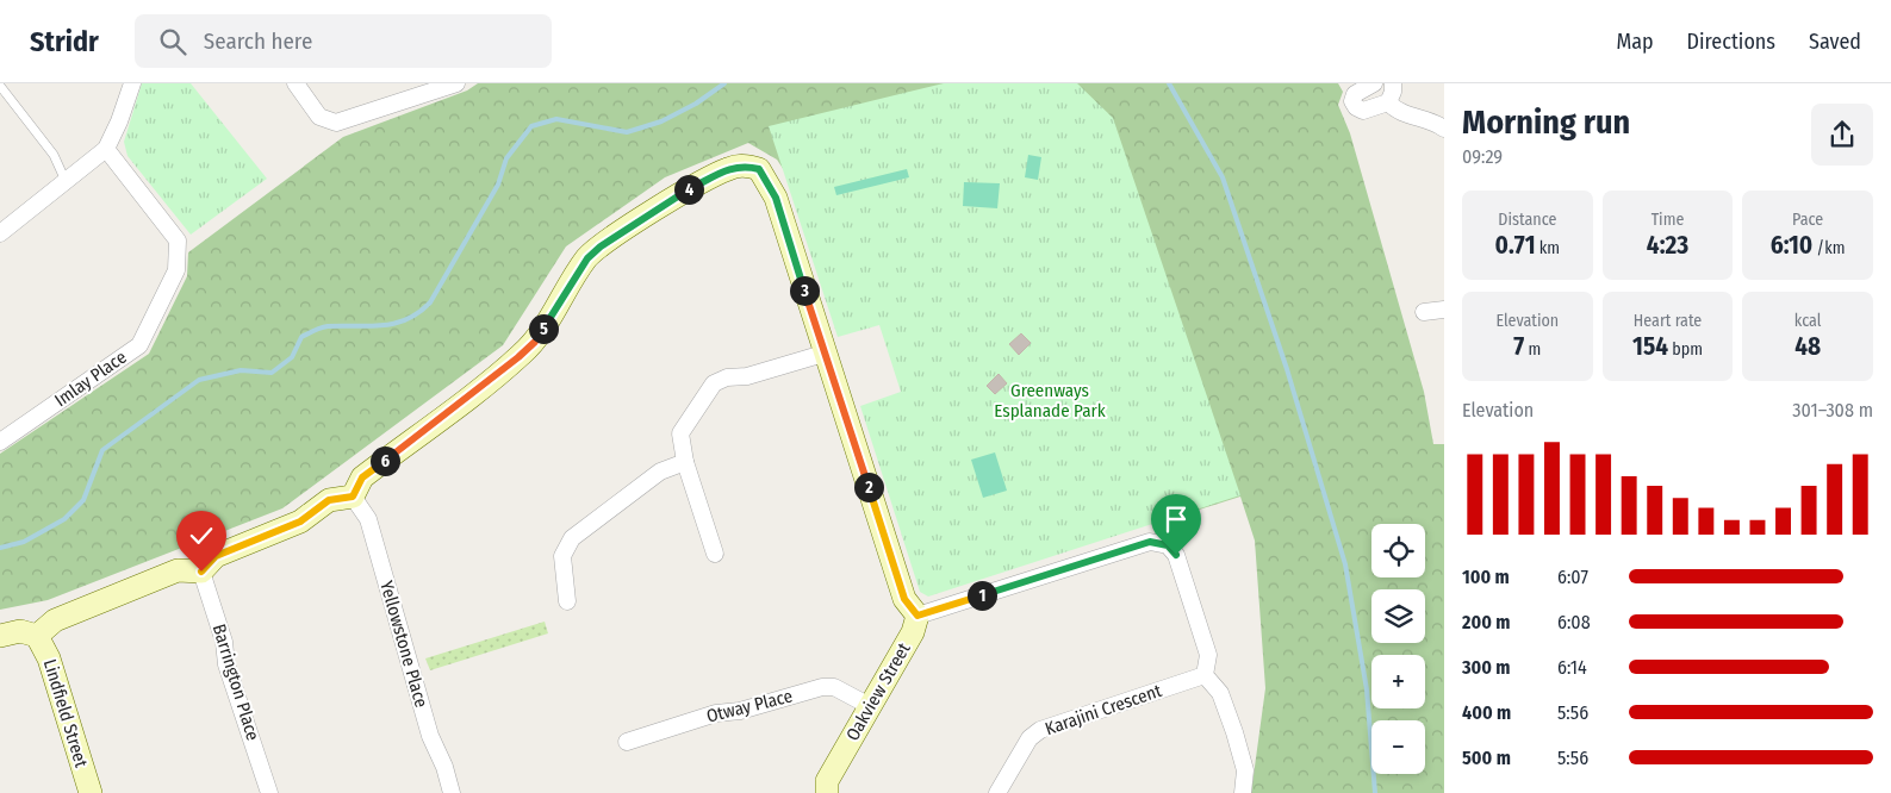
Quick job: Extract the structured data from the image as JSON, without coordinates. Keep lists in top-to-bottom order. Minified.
{"streets":{"street":["Imlay Place","Yellowstone Place","Barrington Place","Oakview Street","Otway Place","Karajini Crescent","Lindfield Street"]},"crossings":[["Oakview Street","Otway Place"]],"parks":["Greenways Esplanade Park"],"page":{"header":"Stridr","search":"Search here","nav":["Map","Directions","Saved"],"heading":["Morning run","09:29"],"pins":["4","3","5","6","2","1"],"stats":[["Distance","0.71 km"],["Time","4:23"],["Pace","6:10 /km"],["Elevation","7 m"],["Heart rate","154 bpm"],["kcal","48"]],"chart":["Elevation","301–308 m"],"map_buttons":["+","−"],"list":[{"name":"100 m","note":"6:07"},{"name":"200 m","note":"6:08"},{"name":"300 m","note":"6:14"},{"name":"400 m","note":"5:56"},{"name":"500 m","note":"5:56"}]}}
